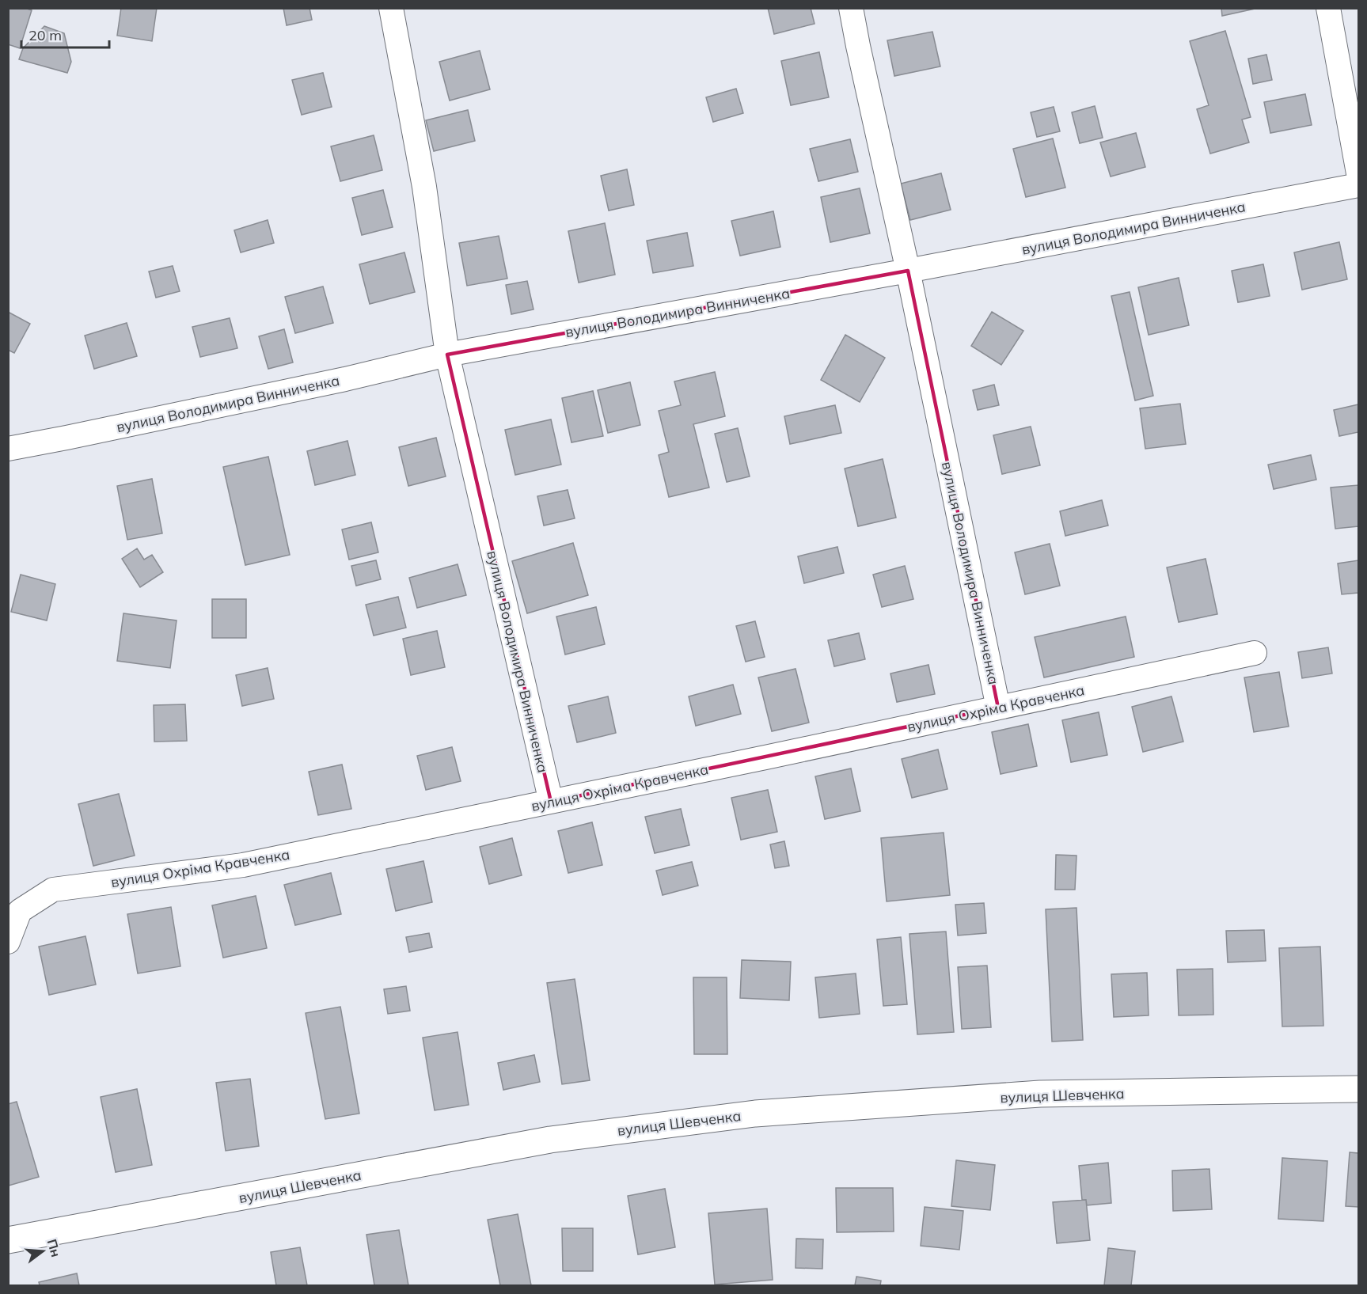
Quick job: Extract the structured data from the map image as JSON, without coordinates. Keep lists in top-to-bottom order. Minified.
{"streets":{"street":["вулиця Володимира Винниченка","вулиця Охріма Кравченка","вулиця Шевченка"]},"crossings":[["вулиця Володимира Винниченка","вулиця Охріма Кравченка"]],"scale_bar":"20 m","north":"right"}
